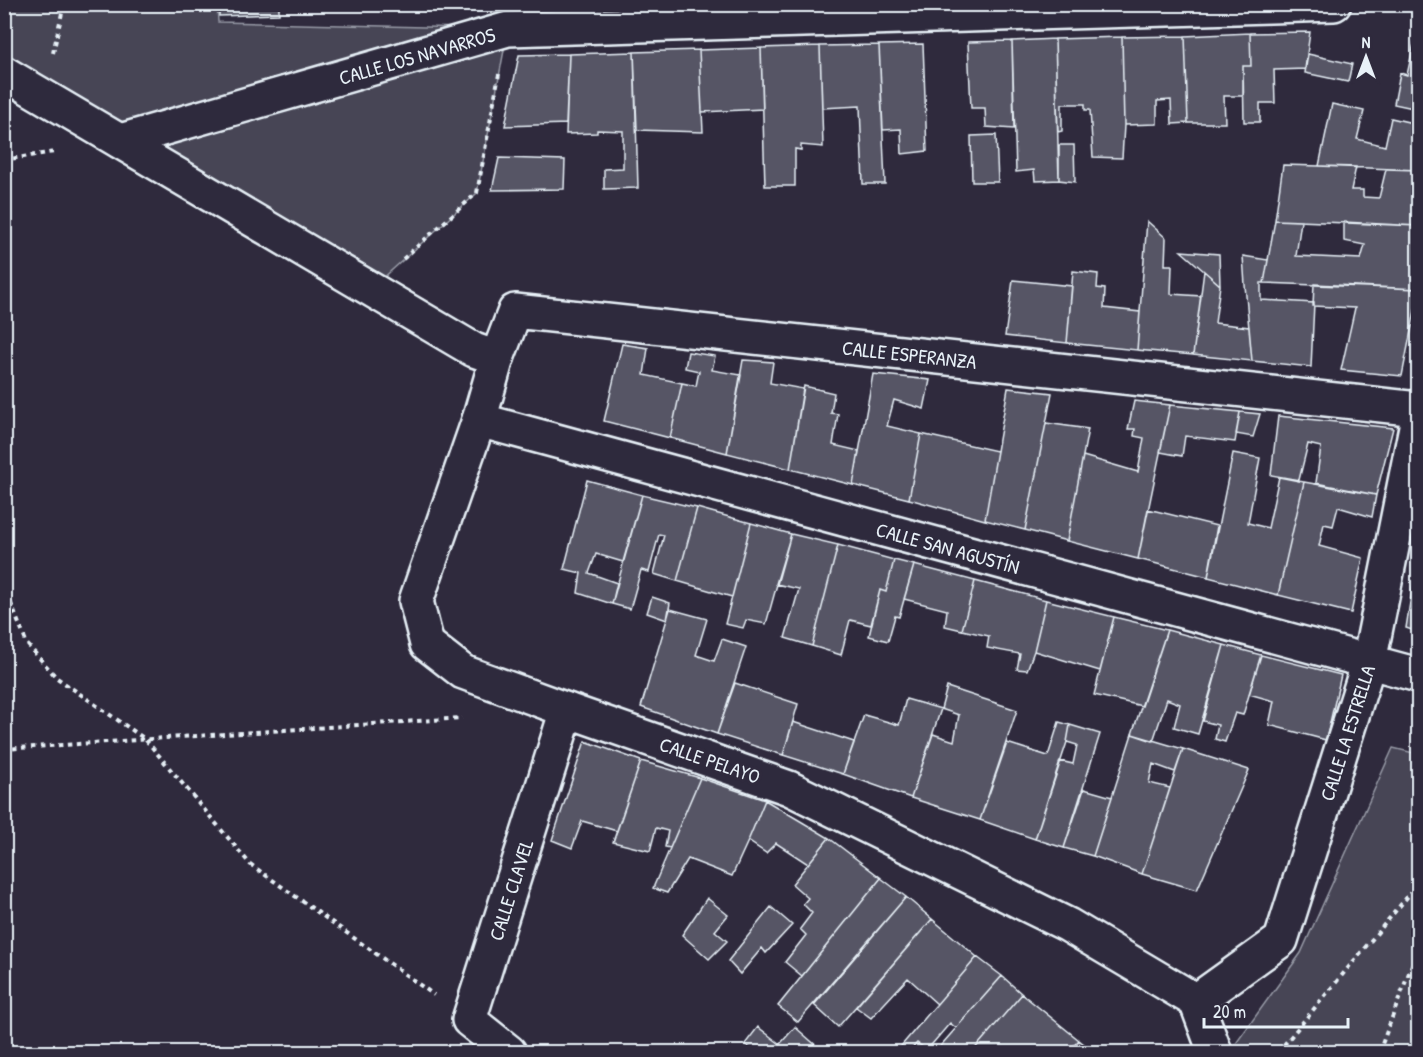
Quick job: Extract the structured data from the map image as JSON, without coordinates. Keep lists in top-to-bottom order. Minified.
{"streets":{"street":["CALLE LOS NAVARROS","CALLE ESPERANZA","CALLE SAN AGUSTÍN","CALLE LA ESTRELLA","CALLE PELAYO","CALLE CLAVEL"]},"crossings":[["CALLE ESPERANZA","CALLE SAN AGUSTÍN"],["CALLE ESPERANZA","CALLE PELAYO"],["CALLE SAN AGUSTÍN","CALLE LA ESTRELLA"],["CALLE SAN AGUSTÍN","CALLE PELAYO"],["CALLE LA ESTRELLA","CALLE PELAYO"],["CALLE PELAYO","CALLE CLAVEL"]],"scale_bar":"20 m","north":"top"}
